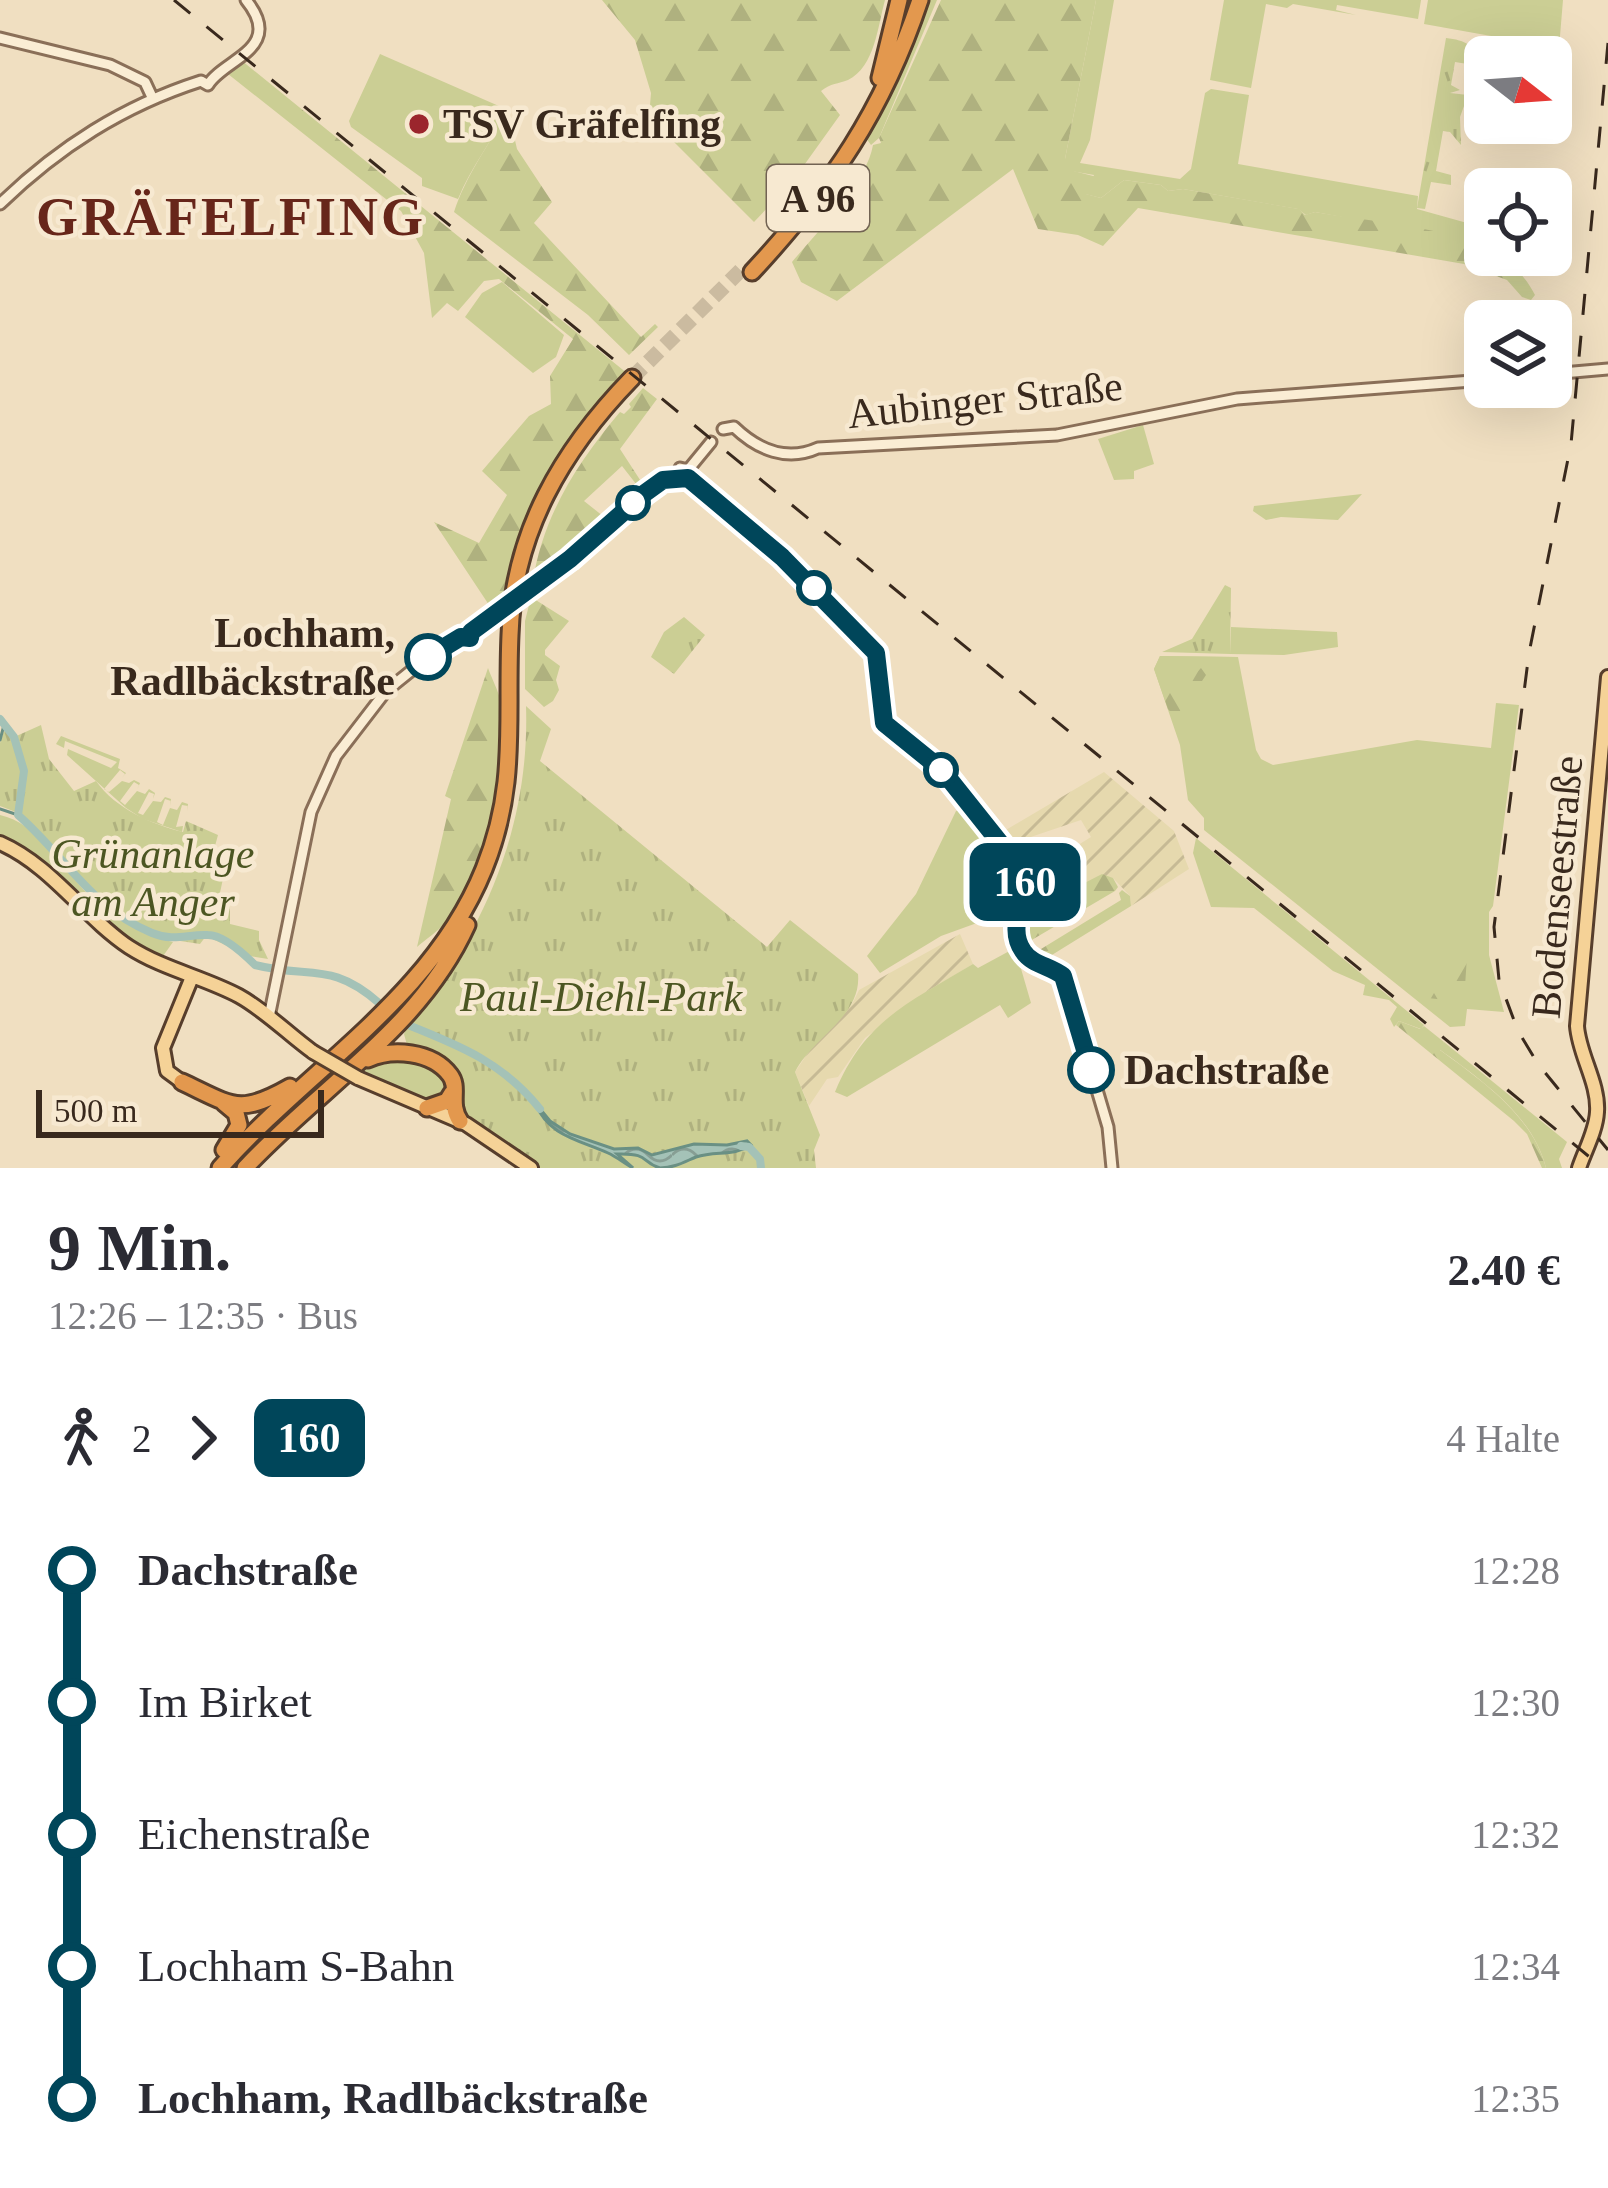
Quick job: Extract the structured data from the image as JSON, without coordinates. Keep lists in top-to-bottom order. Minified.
{"streets":{"highway":["A 96"],"main road":["Bodenseestraße"],"street":["Aubinger Straße"]},"districts":["GRÄFELFING"],"parks":["Grünanlage am Anger","Paul-Diehl-Park"],"places":["TSV Gräfelfing","Lochham, Radlbäckstraße","Dachstraße"],"lines":["bus line 160"],"scale_bar":"500 m","north":"right","page":{"on_map":"160","scale":"500 m","heading":["9 Min.","12:26 – 12:35 · Bus","2.40 €"],"legs":["2","160","4 Halte"],"list":[{"name":"Dachstraße","value":"12:28"},{"name":"Im Birket","value":"12:30"},{"name":"Eichenstraße","value":"12:32"},{"name":"Lochham S-Bahn","value":"12:34"},{"name":"Lochham, Radlbäckstraße","value":"12:35"}]}}
